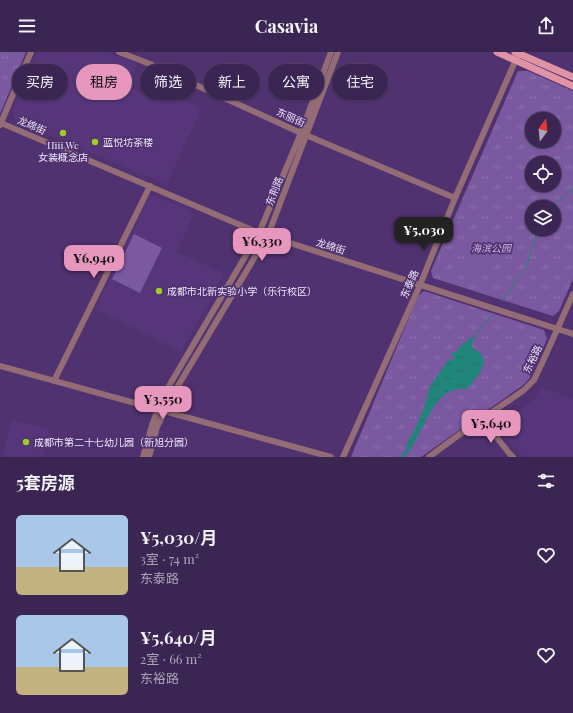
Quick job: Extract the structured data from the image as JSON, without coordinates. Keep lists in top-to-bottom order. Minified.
{"streets":{"street":["东丽街","龙绵街","东荆路","东泰路","东裕路"]},"crossings":[["东丽街","东荆路"],["东丽街","东泰路"],["龙绵街","东荆路"],["龙绵街","东泰路"],["龙绵街","东裕路"]],"parks":["海滨公园"],"places":["Hiii We 女装概念店","蓝悦坊茶楼","成都市北新实验小学（乐行校区）","成都市第二十七幼儿园（新旭分园）"],"north":"top","page":{"header":"Casavia","chip":["买房","租房","筛选","新上","公寓","住宅"],"price":["¥5,030","¥6,330","¥6,940","¥3,550","¥5,640"],"heading":"5套房源","list":[{"name":"¥5,030/月","note":"3室 · 74 m² · 东泰路"},{"name":"¥5,640/月","note":"2室 · 66 m² · 东裕路"}]}}
